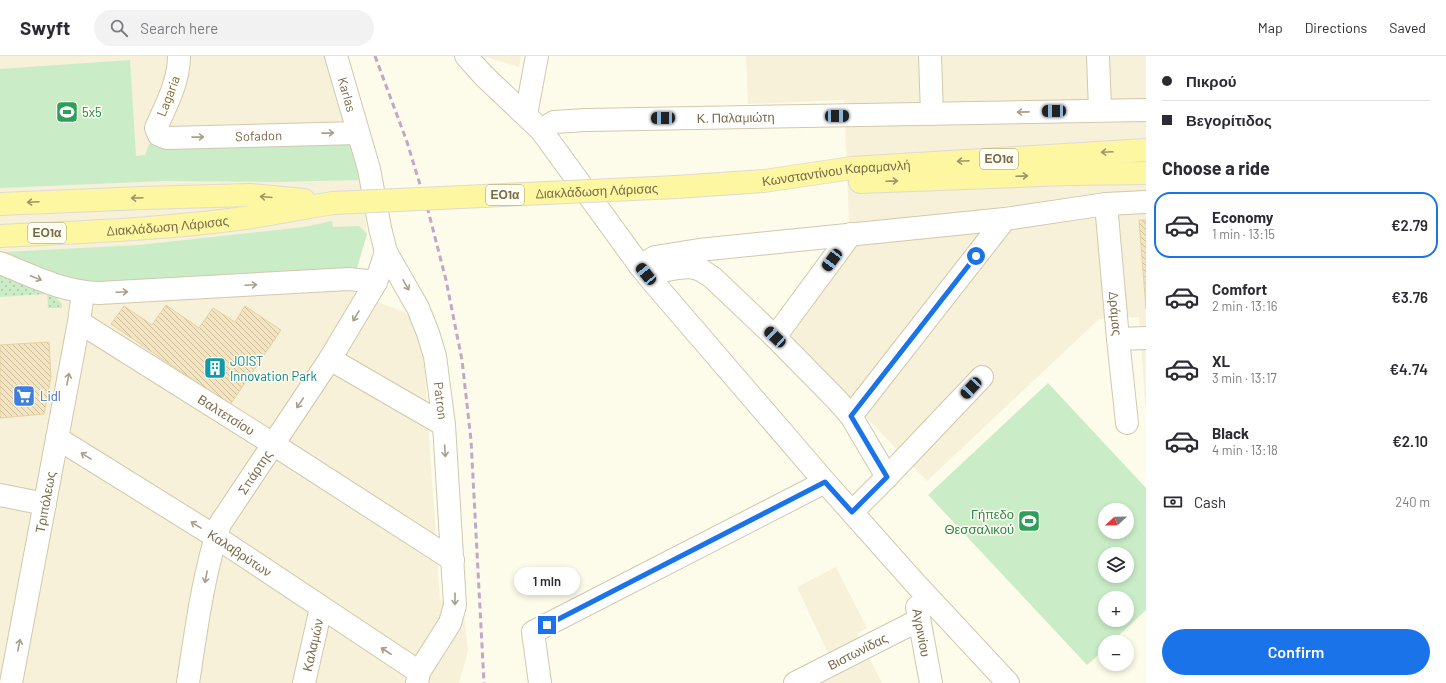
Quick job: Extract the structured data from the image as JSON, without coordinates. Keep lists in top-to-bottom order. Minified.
{"streets":{"main road":["ΕΟ1α","Κωνσταντίνου Καραμανλή","Διακλάδωση Λάρισας"],"street":["Karlas","Lagaria","Κ. Παλαμιώτη","Sofadon","Δράμας","Patron","Βαλτετσίου","Σπάρτης","Τριπόλεως","Καλαβρύτων","Αγρινίου","Καλαμών","Βιστωνίδας"]},"crossings":[["Karlas","Sofadon"],["Karlas","Patron"],["Lagaria","Sofadon"],["Sofadon","Patron"],["Κωνσταντίνου Καραμανλή","Διακλάδωση Λάρισας"],["Patron","Βαλτετσίου"],["Patron","Σπάρτης"],["Patron","Καλαβρύτων"],["Βαλτετσίου","Σπάρτης"],["Βαλτετσίου","Τριπόλεως"],["Σπάρτης","Καλαβρύτων"],["Τριπόλεως","Καλαβρύτων"],["Καλαβρύτων","Καλαμών"],["Αγρινίου","Βιστωνίδας"]],"one_way":["Patron","Σπάρτης","Τριπόλεως","Καλαβρύτων"],"places":{"sports":["5x5","Γήπεδο Θεσσαλικού"],"building":["JOIST Innovation Park"],"supermarket":["Lidl"]},"north":"left","page":{"header":"Swyft","search":"Search here","nav":["Map","Directions","Saved"],"banner":["Πικρού","Βεγορίτιδος"],"heading":"Choose a ride","list":[{"name":"Economy","note":"1 min · 13:15","value":"€2.79"},{"name":"Comfort","note":"2 min · 13:16","value":"€3.76"},{"name":"XL","note":"3 min · 13:17","value":"€4.74"},{"name":"Black","note":"4 min · 13:18","value":"€2.10"}],"pay":["Cash","240 m"],"map_buttons":["+","−"],"bubble":"1 min","buttons":"Confirm"}}
